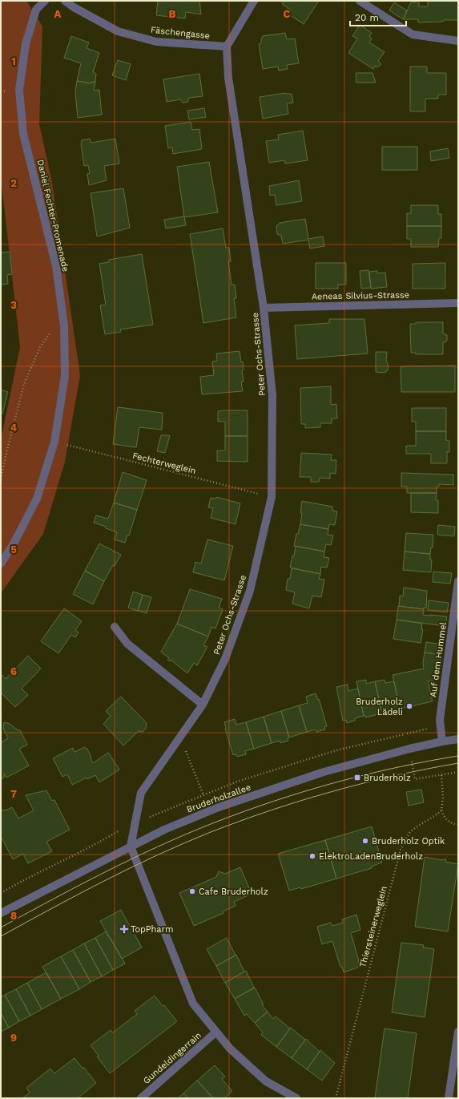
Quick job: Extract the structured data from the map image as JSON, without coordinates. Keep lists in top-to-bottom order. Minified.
{"streets":{"street":["Fäschengasse","Daniel Fechter-Promenade","Aeneas Silvius-Strasse","Peter Ochs-Strasse","Auf dem Hummel","Bruderholzallee","Gundeldingerrain"],"path":["Fechterweglein","Thiersteinerweglein"]},"crossings":[["Fäschengasse","Peter Ochs-Strasse"],["Daniel Fechter-Promenade","Fechterweglein"],["Aeneas Silvius-Strasse","Peter Ochs-Strasse"],["Peter Ochs-Strasse","Fechterweglein"],["Peter Ochs-Strasse","Bruderholzallee"],["Auf dem Hummel","Bruderholzallee"]],"places":{"other":["Bruderholz Lädeli","Bruderholz Optik","ElektroLadenBruderholz","Cafe Bruderholz"],"transit":["Bruderholz"],"health":["TopPharm"]},"scale_bar":"20 m","grid":{"columns":["A","B","C"],"rows":["1","2","3","4","5","6","7","8","9"]}}
